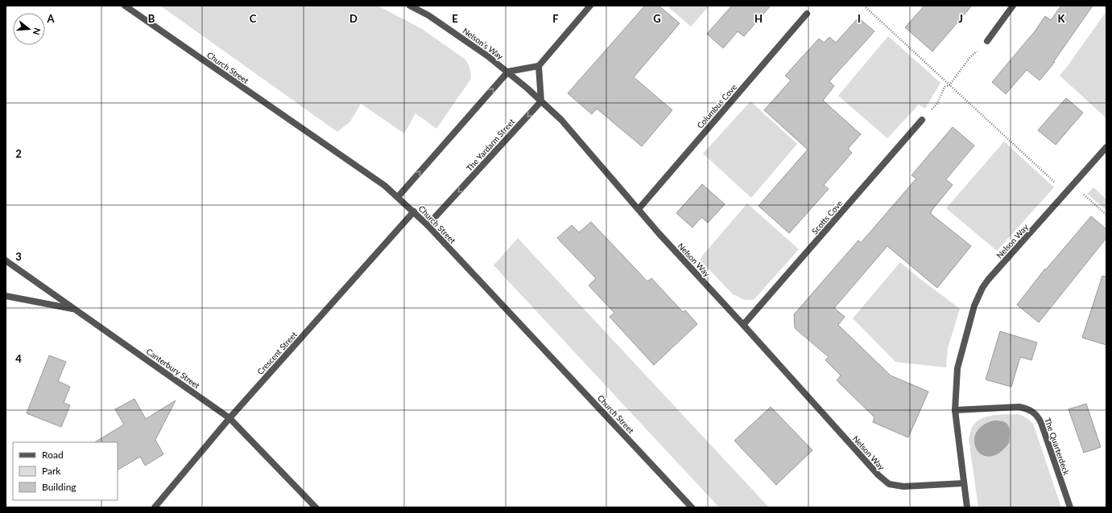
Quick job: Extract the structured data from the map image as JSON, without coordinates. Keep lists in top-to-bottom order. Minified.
{"streets":{"street":["Nelson’s Way","Church Street","Columbus Cove","The Yardarm Street","Scotts Cove","Nelson Way","Crescent Street","Canterbury Street","The Quarterdeck"]},"crossings":[["Nelson’s Way","Nelson Way"],["Church Street","The Yardarm Street"],["Church Street","Crescent Street"],["Columbus Cove","Nelson Way"],["The Yardarm Street","Nelson Way"],["Scotts Cove","Nelson Way"],["Nelson Way","The Quarterdeck"],["Crescent Street","Canterbury Street"]],"legend":["Road","Park","Building"],"north":"right","grid":{"columns":["A","B","C","D","E","F","G","H","I","J","K"],"rows":["2","3","4"]}}
